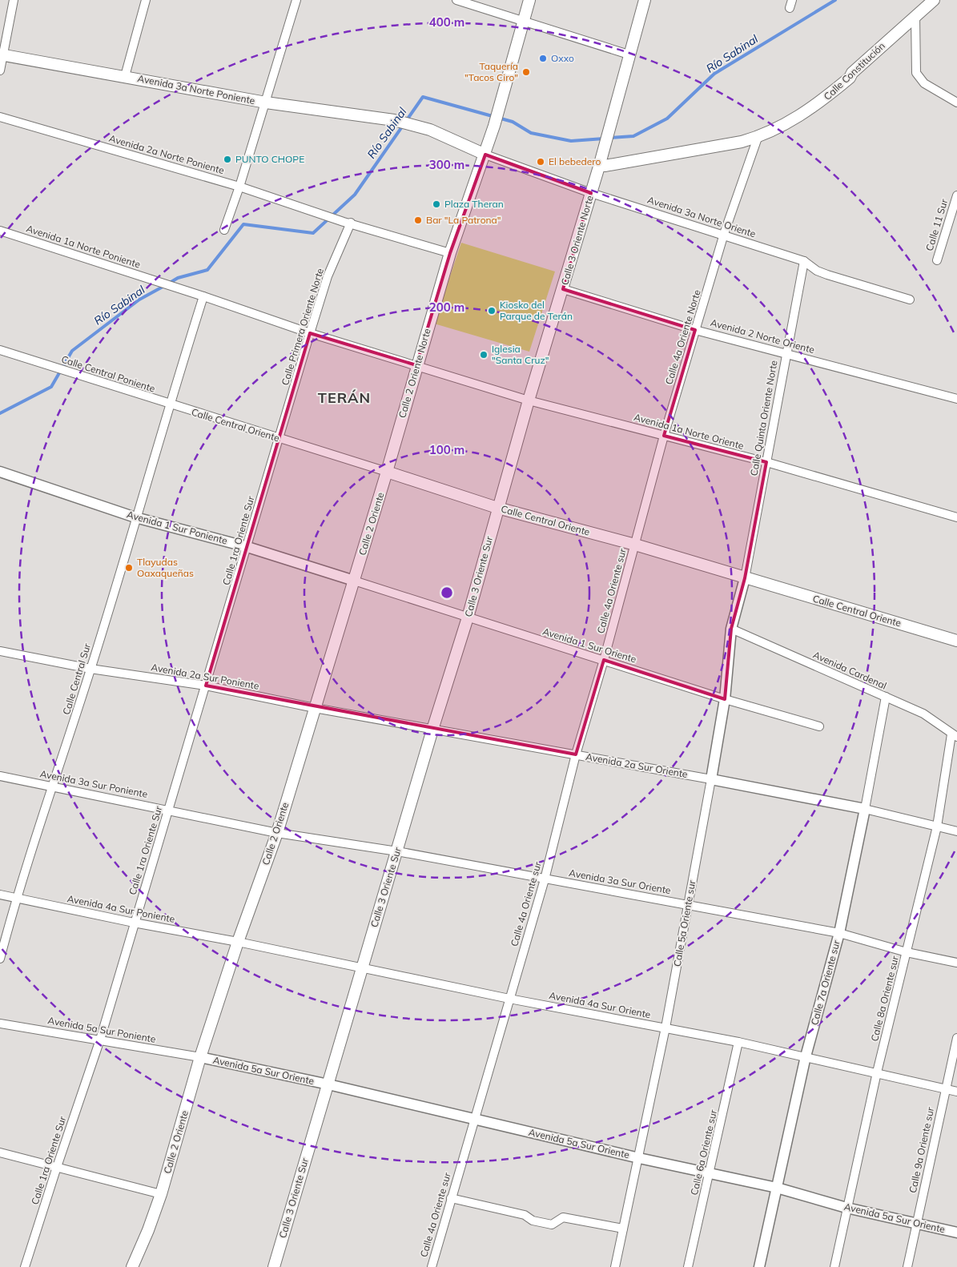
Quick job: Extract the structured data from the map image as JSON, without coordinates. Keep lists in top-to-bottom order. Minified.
{"streets":{"main road":["Calle Constitución","Avenida 3a Norte Poniente","Calle 3 Oriente Norte","Calle 2 Oriente Norte","Calle Central Oriente","Calle 2 Oriente","Calle 3 Oriente Sur"],"street":["Avenida 2a Norte Poniente","Avenida 3a Norte Oriente","Calle 11 Sur","Avenida 1a Norte Poniente","Calle Primera Oriente Norte","Avenida 2 Norte Oriente","Calle 4a Oriente Norte","Calle Central Poniente","Calle Quinta Oriente Norte","Avenida 1a Norte Oriente","Avenida 1 Sur Poniente","Calle 1ra Oriente Sur","Calle 4a Oriente sur","Avenida 1 Sur Oriente","Avenida Cardenal","Avenida 2a Sur Poniente","Calle Central Sur","Avenida 2a Sur Oriente","Avenida 3a Sur Poniente","Avenida 3a Sur Oriente","Avenida 4a Sur Poniente","Calle 5a Oriente sur","Calle 7a Oriente sur","Calle 8a Oriente sur","Avenida 4a Sur Oriente","Avenida 5a Sur Poniente","Avenida 5a Sur Oriente","Calle 9a Oriente sur","Calle 6a Oriente sur"]},"crossings":[["Calle Constitución","Calle 3 Oriente Norte"],["Calle Constitución","Calle 4a Oriente Norte"],["Avenida 3a Norte Poniente","Avenida 3a Norte Oriente"],["Avenida 3a Norte Poniente","Calle 2 Oriente Norte"],["Avenida 2a Norte Poniente","Calle Primera Oriente Norte"],["Avenida 3a Norte Oriente","Calle 3 Oriente Norte"],["Avenida 3a Norte Oriente","Calle 4a Oriente Norte"],["Avenida 3a Norte Oriente","Calle 2 Oriente Norte"],["Avenida 3a Norte Oriente","Calle Quinta Oriente Norte"],["Calle 3 Oriente Norte","Avenida 2 Norte Oriente"],["Calle 3 Oriente Norte","Calle Central Oriente"],["Calle 3 Oriente Norte","Avenida 1a Norte Oriente"],["Calle 3 Oriente Norte","Calle 3 Oriente Sur"],["Avenida 1a Norte Poniente","Calle Central Sur"],["Calle Primera Oriente Norte","Calle Central Oriente"],["Calle Primera Oriente Norte","Calle 1ra Oriente Sur"],["Avenida 2 Norte Oriente","Calle 4a Oriente Norte"],["Avenida 2 Norte Oriente","Calle Quinta Oriente Norte"],["Calle 4a Oriente Norte","Calle Central Oriente"],["Calle 4a Oriente Norte","Avenida 1a Norte Oriente"],["Calle 4a Oriente Norte","Calle 4a Oriente sur"],["Calle 2 Oriente Norte","Calle Central Oriente"],["Calle 2 Oriente Norte","Avenida 1a Norte Oriente"],["Calle 2 Oriente Norte","Calle 2 Oriente"],["Calle Central Poniente","Calle Central Oriente"],["Calle Central Poniente","Calle Central Sur"],["Calle Quinta Oriente Norte","Calle Central Oriente"],["Calle Quinta Oriente Norte","Avenida 1a Norte Oriente"],["Calle Quinta Oriente Norte","Calle 5a Oriente sur"],["Calle Central Oriente","Calle 2 Oriente"],["Calle Central Oriente","Calle 1ra Oriente Sur"],["Calle Central Oriente","Calle 3 Oriente Sur"],["Calle Central Oriente","Calle 4a Oriente sur"],["Calle Central Oriente","Calle Central Sur"],["Calle Central Oriente","Calle 5a Oriente sur"],["Calle 2 Oriente","Avenida 1 Sur Poniente"],["Calle 2 Oriente","Avenida 1 Sur Oriente"],["Calle 2 Oriente","Avenida 2a Sur Poniente"],["Calle 2 Oriente","Avenida 2a Sur Oriente"],["Calle 2 Oriente","Avenida 3a Sur Poniente"],["Calle 2 Oriente","Avenida 3a Sur Oriente"],["Calle 2 Oriente","Avenida 4a Sur Poniente"],["Calle 2 Oriente","Avenida 4a Sur Oriente"],["Calle 2 Oriente","Avenida 5a Sur Poniente"],["Calle 2 Oriente","Avenida 5a Sur Oriente"],["Avenida 1 Sur Poniente","Calle 1ra Oriente Sur"],["Avenida 1 Sur Poniente","Avenida 1 Sur Oriente"],["Avenida 1 Sur Poniente","Calle Central Sur"],["Calle 1ra Oriente Sur","Avenida 2a Sur Poniente"],["Calle 1ra Oriente Sur","Avenida 3a Sur Poniente"],["Calle 1ra Oriente Sur","Avenida 4a Sur Poniente"],["Calle 1ra Oriente Sur","Avenida 5a Sur Poniente"],["Calle 3 Oriente Sur","Avenida 1 Sur Oriente"],["Calle 3 Oriente Sur","Avenida 2a Sur Oriente"],["Calle 3 Oriente Sur","Avenida 3a Sur Oriente"],["Calle 3 Oriente Sur","Avenida 4a Sur Oriente"],["Calle 3 Oriente Sur","Avenida 5a Sur Oriente"],["Calle 4a Oriente sur","Avenida 1 Sur Oriente"],["Calle 4a Oriente sur","Avenida 2a Sur Oriente"],["Calle 4a Oriente sur","Avenida 3a Sur Oriente"],["Calle 4a Oriente sur","Avenida 4a Sur Oriente"],["Calle 4a Oriente sur","Avenida 5a Sur Oriente"],["Avenida 1 Sur Oriente","Calle 5a Oriente sur"],["Avenida Cardenal","Calle 5a Oriente sur"],["Avenida Cardenal","Calle 7a Oriente sur"],["Avenida Cardenal","Calle 8a Oriente sur"],["Avenida 2a Sur Poniente","Calle Central Sur"],["Avenida 2a Sur Poniente","Avenida 2a Sur Oriente"],["Calle Central Sur","Avenida 3a Sur Poniente"],["Calle Central Sur","Avenida 4a Sur Poniente"],["Avenida 2a Sur Oriente","Calle 5a Oriente sur"],["Avenida 2a Sur Oriente","Calle 7a Oriente sur"],["Avenida 2a Sur Oriente","Calle 8a Oriente sur"],["Avenida 3a Sur Poniente","Avenida 3a Sur Oriente"],["Avenida 3a Sur Oriente","Calle 5a Oriente sur"],["Avenida 3a Sur Oriente","Calle 7a Oriente sur"],["Avenida 3a Sur Oriente","Calle 8a Oriente sur"],["Avenida 4a Sur Poniente","Avenida 4a Sur Oriente"],["Calle 5a Oriente sur","Avenida 4a Sur Oriente"],["Calle 5a Oriente sur","Avenida 5a Sur Oriente"],["Calle 7a Oriente sur","Avenida 4a Sur Oriente"],["Calle 7a Oriente sur","Avenida 5a Sur Oriente"],["Calle 8a Oriente sur","Avenida 4a Sur Oriente"],["Calle 8a Oriente sur","Avenida 5a Sur Oriente"],["Avenida 4a Sur Oriente","Calle 9a Oriente sur"],["Avenida 4a Sur Oriente","Calle 6a Oriente sur"],["Avenida 5a Sur Poniente","Avenida 5a Sur Oriente"],["Avenida 5a Sur Oriente","Calle 9a Oriente sur"],["Avenida 5a Sur Oriente","Calle 6a Oriente sur"]],"districts":["TERÁN"],"water":["Río Sabinal"],"places":["Oxxo","Taquería \"Tacos Ciro\"","PUNTO CHOPE","El bebedero","Plaza Theran","Bar \"La Patrona\"","Kiosko del Parque de Terán","Iglesia \"Santa Cruz\"","Tlayudas Oaxaqueñas"],"rings":["400 m","300 m","200 m","100 m"]}
